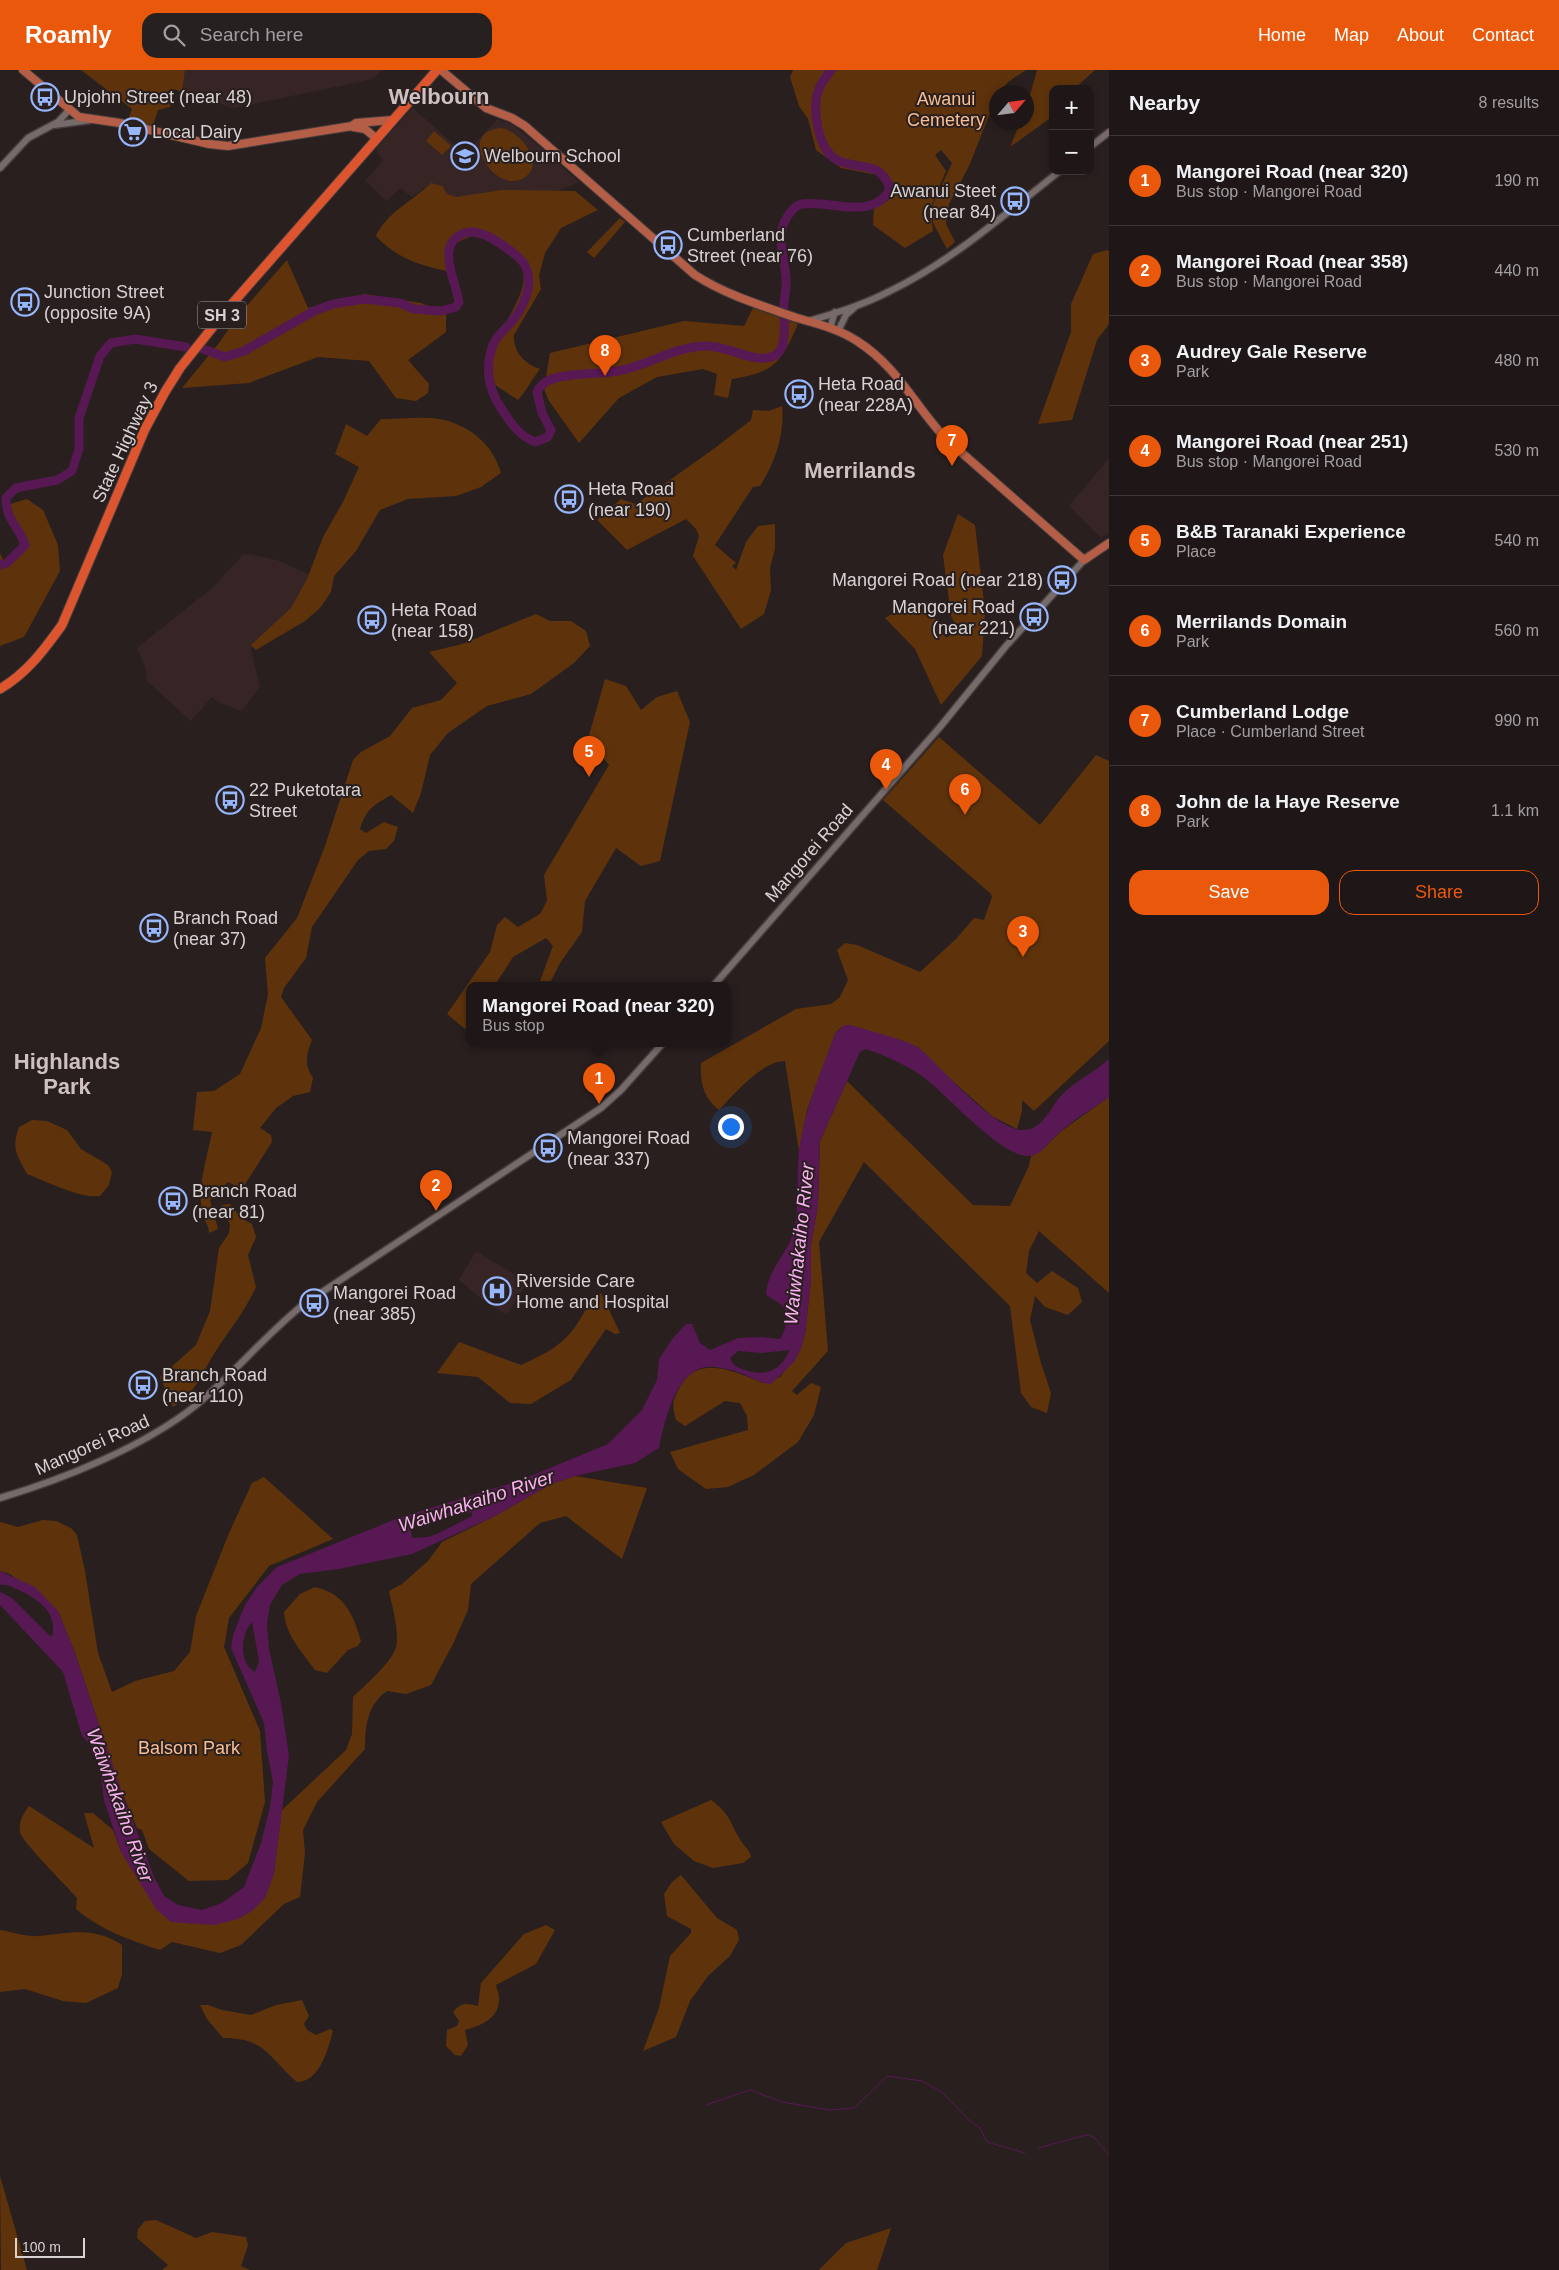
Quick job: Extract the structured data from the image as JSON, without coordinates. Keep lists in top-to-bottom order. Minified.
{"streets":{"highway":["SH 3","State Highway 3"],"main road":["Mangorei Road"]},"crossings":[["SH 3","State Highway 3"]],"districts":["Welbourn","Merrilands","Highlands Park"],"water":["Waiwhakaiho River"],"parks":["Awanui Cemetery","Balsom Park"],"places":{"bus stop":["Upjohn Street (near 48)","Awanui Steet (near 84)","Cumberland Street (near 76)","Junction Street (opposite 9A)","Heta Road (near 228A)","Heta Road (near 190)","Mangorei Road (near 218)","Mangorei Road (near 221)","Heta Road (near 158)","22 Puketotara Street","Branch Road (near 37)","Mangorei Road (near 337)","Branch Road (near 81)","Mangorei Road (near 385)","Branch Road (near 110)"],"supermarket":["Local Dairy"],"school or university":["Welbourn School"],"hospital":["Riverside Care Home and Hospital"]},"scale_bar":"100 m","north":"top right","page":{"header":"Roamly","search":"Search here","nav":["Home","Map","About","Contact"],"heading":["Nearby","8 results"],"map_buttons":["+","−"],"list":[{"mark":"1","name":"Mangorei Road (near 320)","note":"Bus stop · Mangorei Road","value":"190 m"},{"mark":"2","name":"Mangorei Road (near 358)","note":"Bus stop · Mangorei Road","value":"440 m"},{"mark":"3","name":"Audrey Gale Reserve","note":"Park","value":"480 m"},{"mark":"4","name":"Mangorei Road (near 251)","note":"Bus stop · Mangorei Road","value":"530 m"},{"mark":"5","name":"B&B Taranaki Experience","note":"Place","value":"540 m"},{"mark":"6","name":"Merrilands Domain","note":"Park","value":"560 m"},{"mark":"7","name":"Cumberland Lodge","note":"Place · Cumberland Street","value":"990 m"},{"mark":"8","name":"John de la Haye Reserve","note":"Park","value":"1.1 km"}],"pins":["8","7","5","4","6","3","1","2"],"buttons":["Save","Share"],"popup":["Mangorei Road (near 320)","Bus stop"],"scale":"100 m"}}
